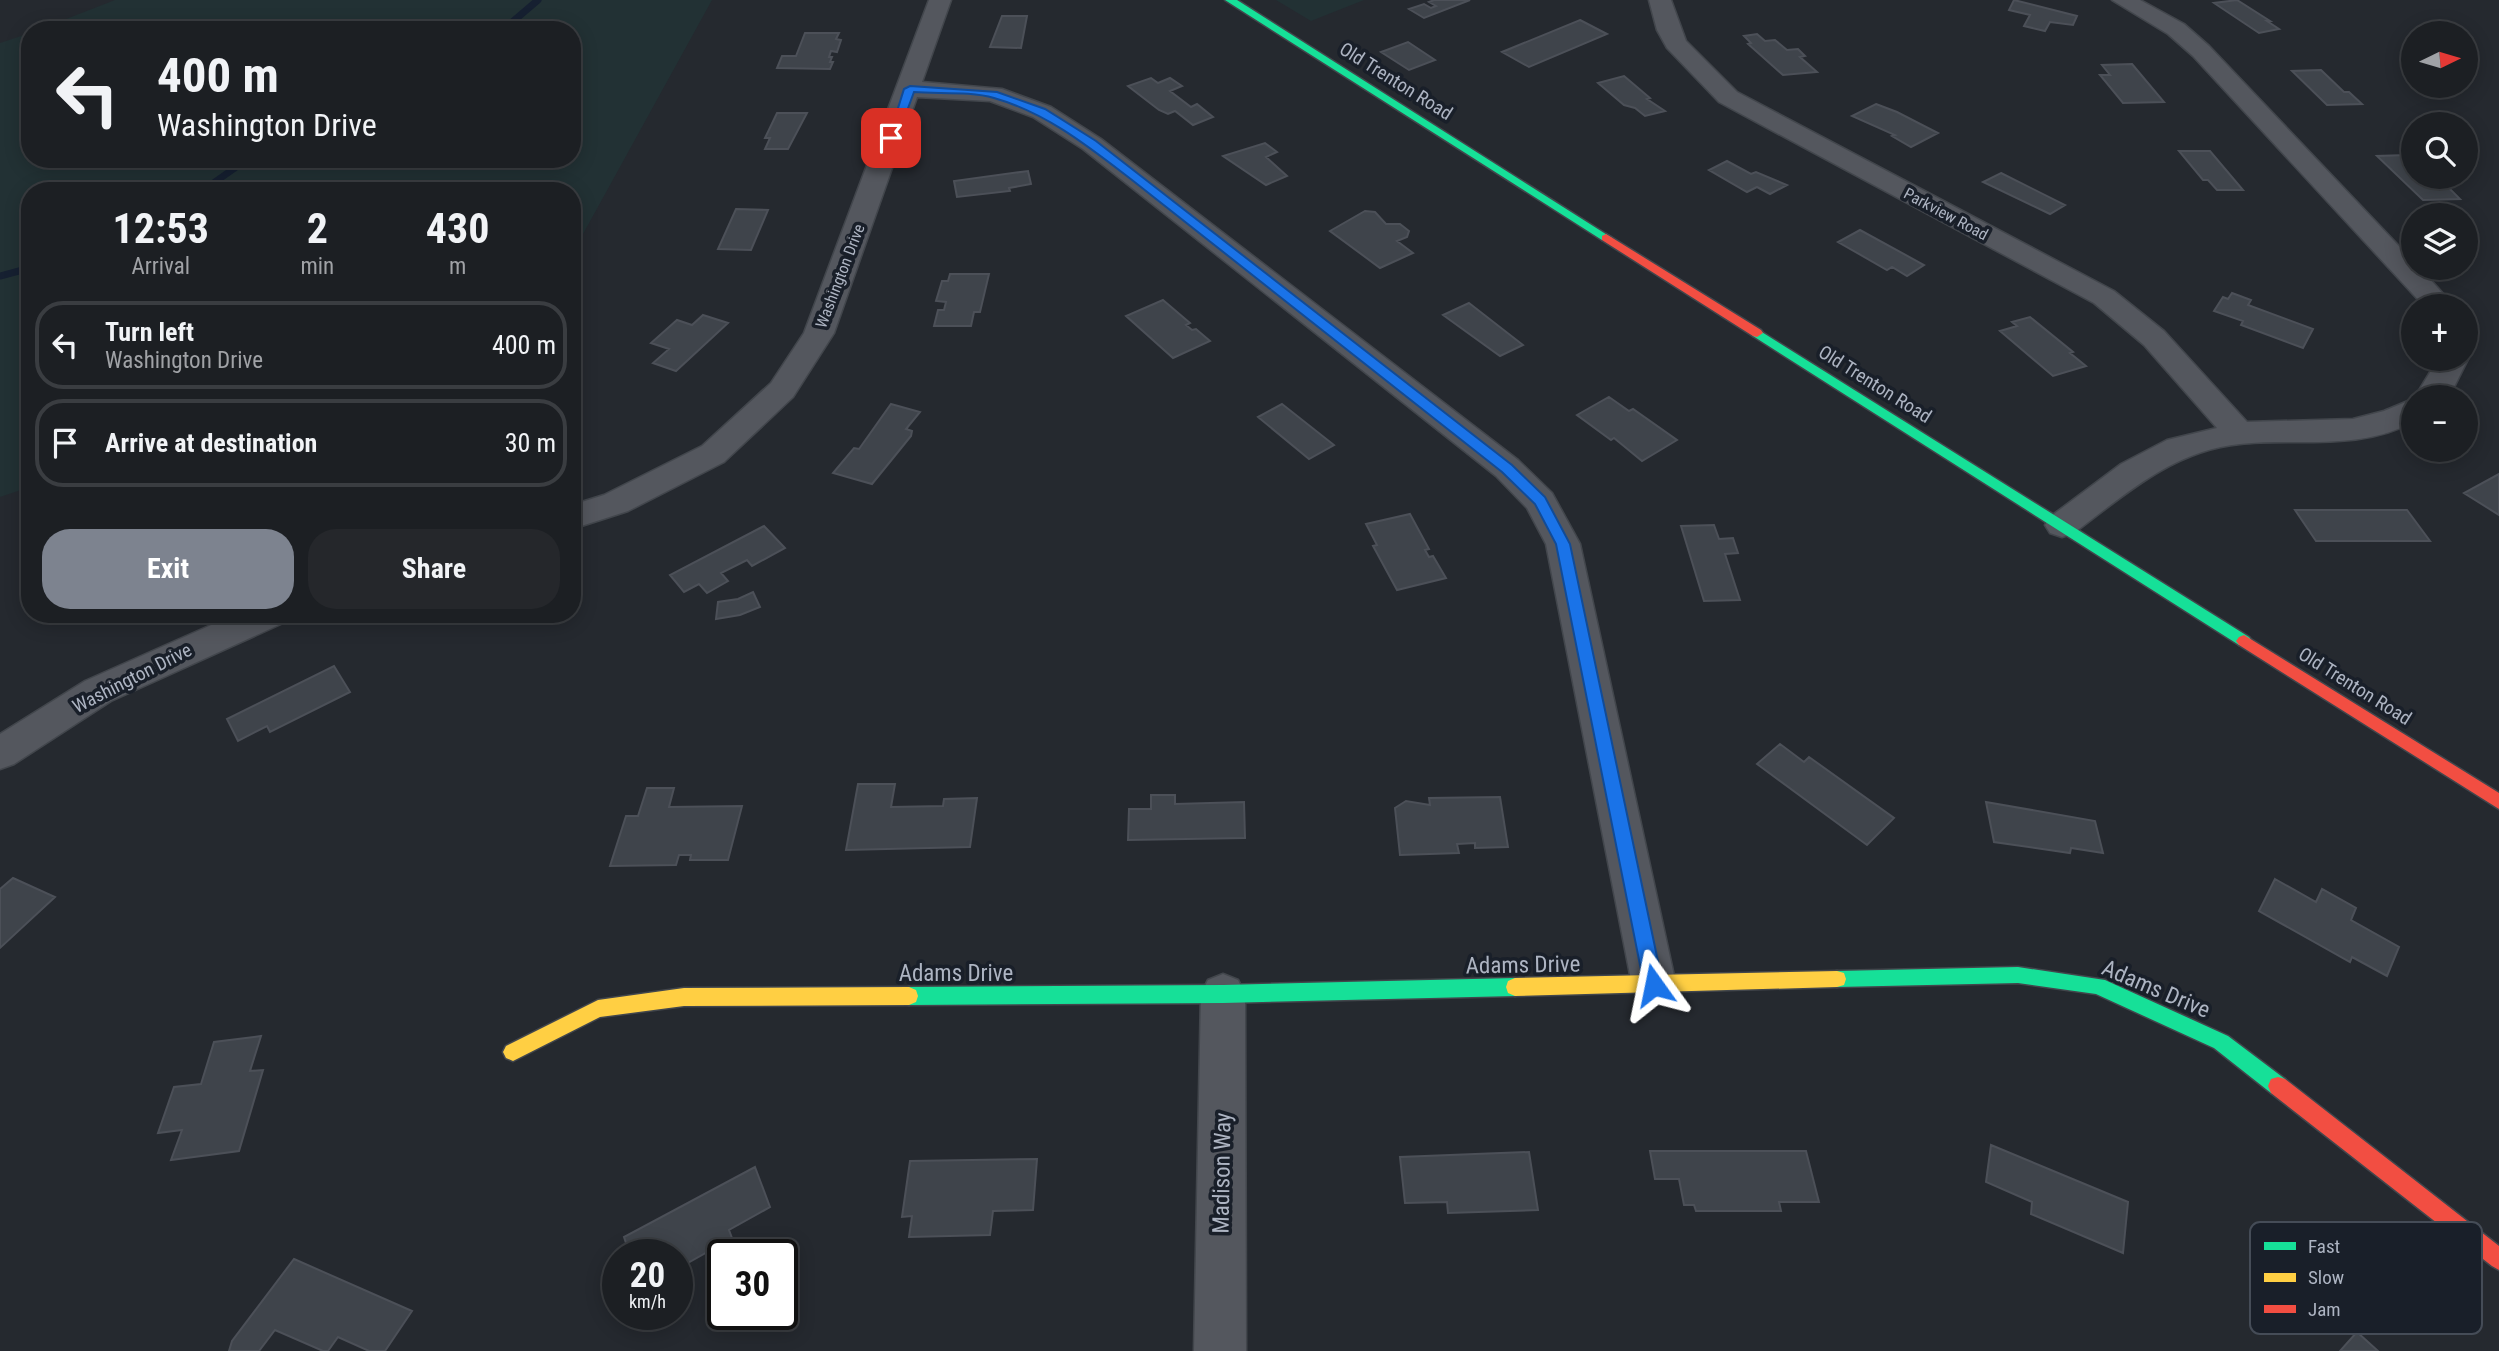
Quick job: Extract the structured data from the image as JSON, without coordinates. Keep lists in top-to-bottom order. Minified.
{"streets":{"main road":["Old Trenton Road","Adams Drive"],"street":["Parkview Road","Washington Drive","Madison Way"]},"crossings":[["Adams Drive","Madison Way"]],"legend":["Fast","Slow","Jam"],"north":"right","page":{"map_buttons":["+","−"],"turn":["400 m","Washington Drive"],"eta":["12:53","Arrival","2","min","430","m"],"list":[{"name":"Turn left","note":"Washington Drive","value":"400 m"},{"name":"Arrive at destination","value":"30 m"}],"buttons":["Exit","Share"],"speed":"20 km/h","limit":"30"}}
